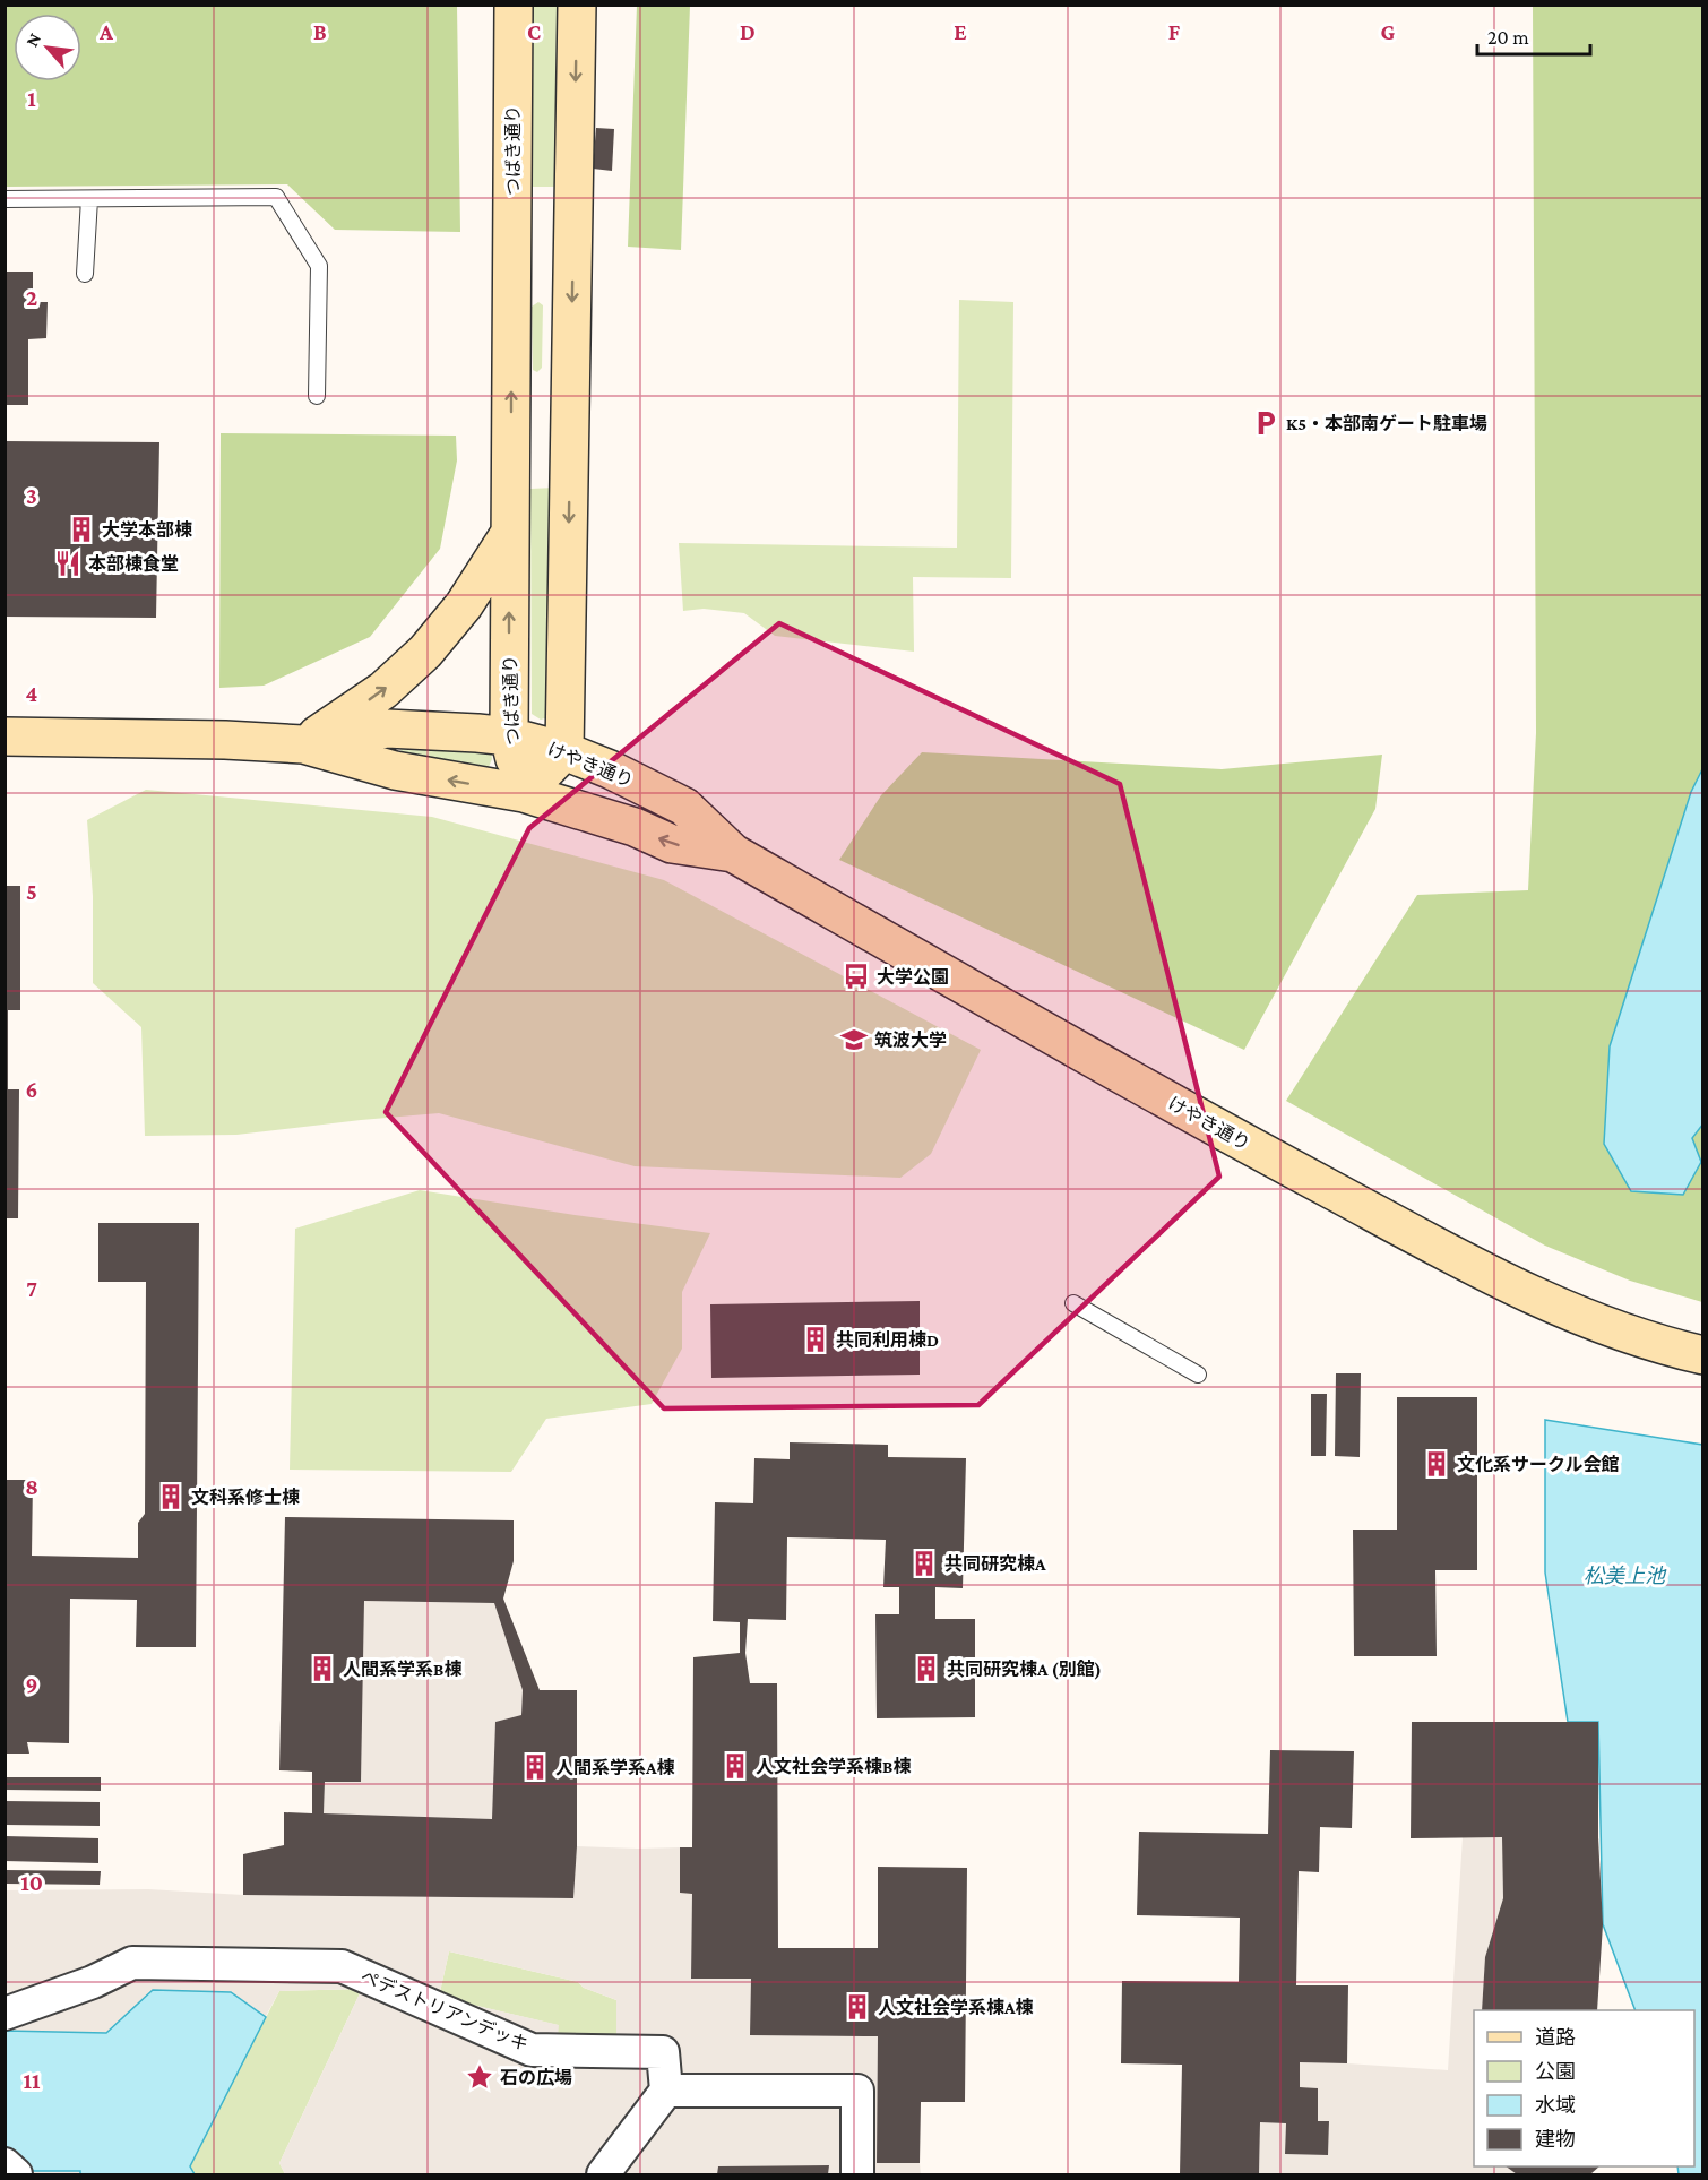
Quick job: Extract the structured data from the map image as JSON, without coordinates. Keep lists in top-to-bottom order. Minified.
{"streets":{"street":["つばき通り","けやき通り","ペデストリアンデッキ"]},"crossings":[["つばき通り","けやき通り"]],"water":["松美上池"],"places":{"parking":["K5・本部南ゲート駐車場"],"building":["大学本部棟","共同利用棟D","文化系サークル会館","文科系修士棟","共同研究棟A","人間系学系B棟","共同研究棟A (別館)","人文社会学系棟B棟","人間系学系A棟","人文社会学系棟A棟"],"restaurant":["本部棟食堂"],"bus stop":["大学公園"],"school or university":["筑波大学"],"place":["石の広場"]},"legend":["道路","公園","水域","建物"],"scale_bar":"20 m","north":"top left","grid":{"columns":["A","B","C","D","E","F","G"],"rows":["1","2","3","4","5","6","7","8","9","10","11"]}}
